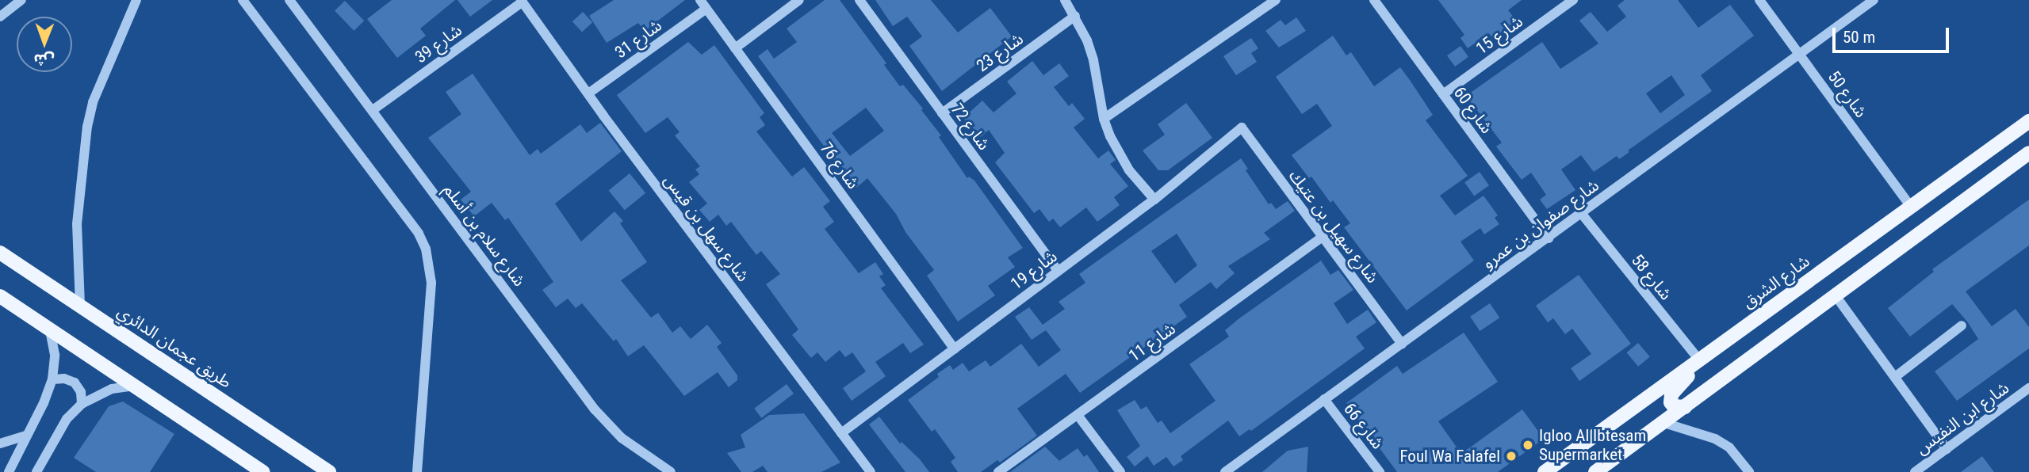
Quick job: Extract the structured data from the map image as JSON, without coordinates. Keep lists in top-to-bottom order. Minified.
{"streets":{"main road":["شارع الشرق","طريق عجمان الدائري"],"street":["شارع 15","شارع 31","شارع 39","شارع 23","شارع 50","شارع 60","شارع 72","شارع 76","شارع صفوان بن عمرو","شارع سهيل بن عتيك","شارع سهل بن قيس","شارع سلام بن أسلم","شارع 19","شارع 58","شارع 11","شارع ابن النفيس","شارع 66"]},"crossings":[["شارع 15","شارع 60"],["شارع 31","شارع 76"],["شارع 31","شارع سهل بن قيس"],["شارع 39","شارع سهل بن قيس"],["شارع 39","شارع سلام بن أسلم"],["شارع 23","شارع 72"],["شارع 50","شارع صفوان بن عمرو"],["شارع 50","شارع الشرق"],["شارع 60","شارع صفوان بن عمرو"],["شارع 72","شارع 19"],["شارع 76","شارع 19"],["شارع صفوان بن عمرو","شارع سهيل بن عتيك"],["شارع صفوان بن عمرو","شارع 58"],["شارع صفوان بن عمرو","شارع 66"],["شارع سهيل بن عتيك","شارع 19"],["شارع سهيل بن عتيك","شارع 11"],["شارع سهل بن قيس","شارع 19"],["شارع 58","شارع الشرق"]],"places":["Igloo Al Ibtesam Supermarket","Foul Wa Falafel"],"scale_bar":"50 m","north":"bottom"}
